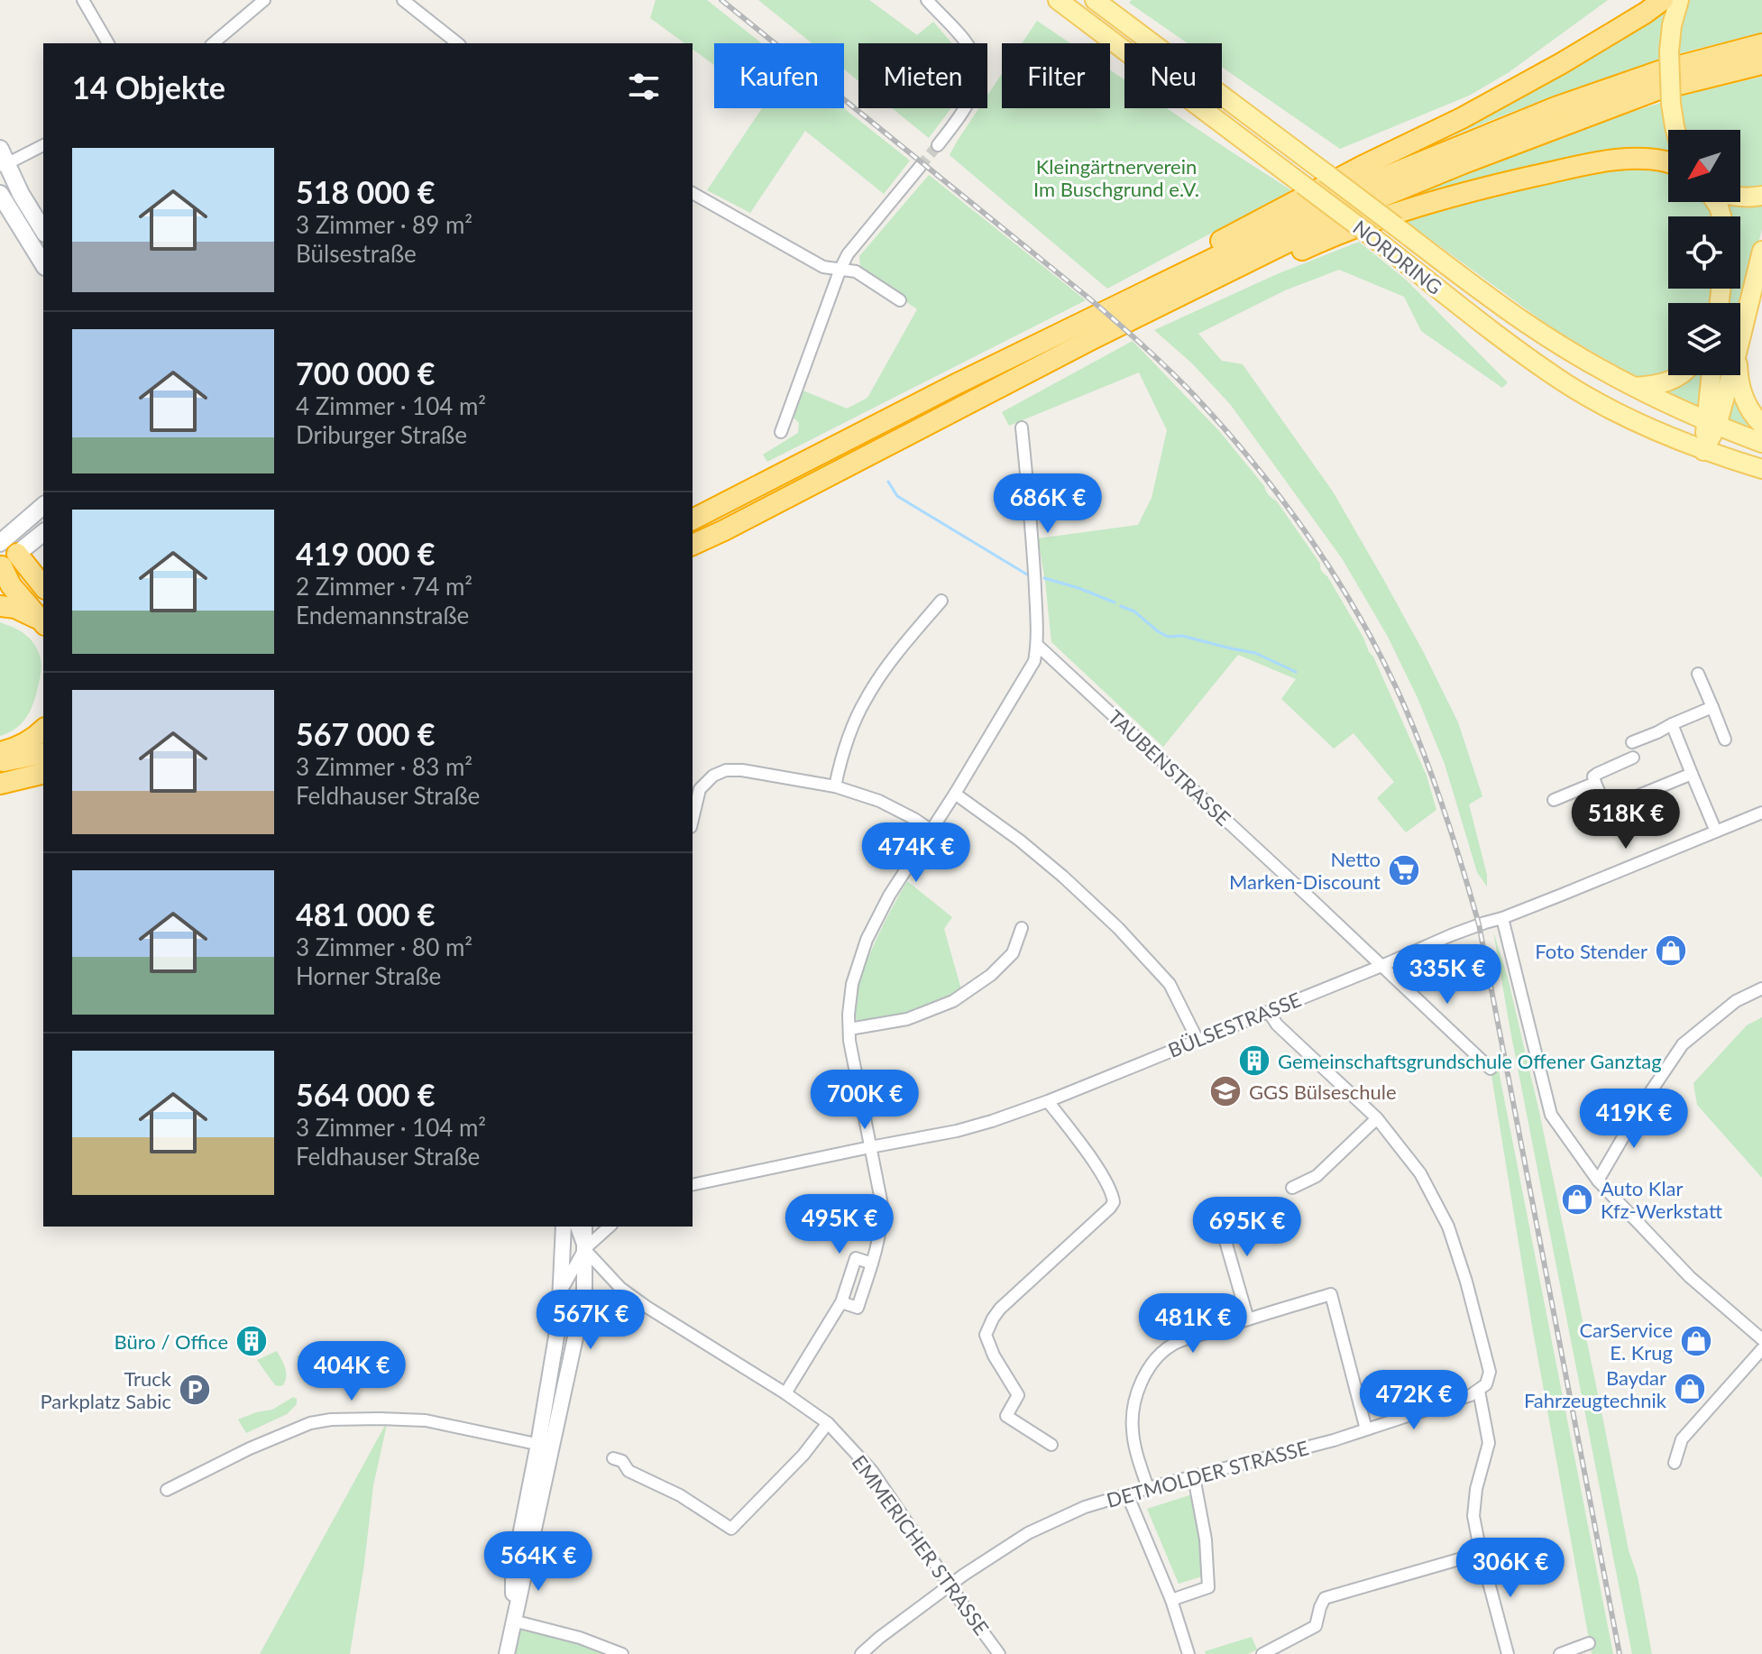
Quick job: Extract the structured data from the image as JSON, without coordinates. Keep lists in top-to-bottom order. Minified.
{"streets":{"main road":["NORDRING"],"street":["TAUBENSTRASSE","BÜLSESTRASSE","DETMOLDER STRASSE","EMMERICHER STRASSE"]},"crossings":[["TAUBENSTRASSE","BÜLSESTRASSE"],["DETMOLDER STRASSE","EMMERICHER STRASSE"]],"parks":["Kleingärtnerverein Im Buschgrund e.V."],"places":{"supermarket":["Netto Marken-Discount"],"shop":["Foto Stender","Auto Klar Kfz-Werkstatt","CarService E. Krug","Baydar Fahrzeugtechnik"],"building":["Gemeinschaftsgrundschule Offener Ganztag","Büro / Office"],"school or university":["GGS Bülseschule"],"parking":["Truck Parkplatz Sabic"]},"north":"bottom left","page":{"chip":["Kaufen","Mieten","Filter","Neu"],"heading":"14 Objekte","list":[{"name":"518 000 €","note":"3 Zimmer · 89 m² · Bülsestraße"},{"name":"700 000 €","note":"4 Zimmer · 104 m² · Driburger Straße"},{"name":"419 000 €","note":"2 Zimmer · 74 m² · Endemannstraße"},{"name":"567 000 €","note":"3 Zimmer · 83 m² · Feldhauser Straße"},{"name":"481 000 €","note":"3 Zimmer · 80 m² · Horner Straße"},{"name":"564 000 €","note":"3 Zimmer · 104 m² · Feldhauser Straße"}],"price":["686K €","518K €","474K €","335K €","700K €","419K €","495K €","695K €","567K €","481K €","404K €","472K €","564K €","306K €"]}}
